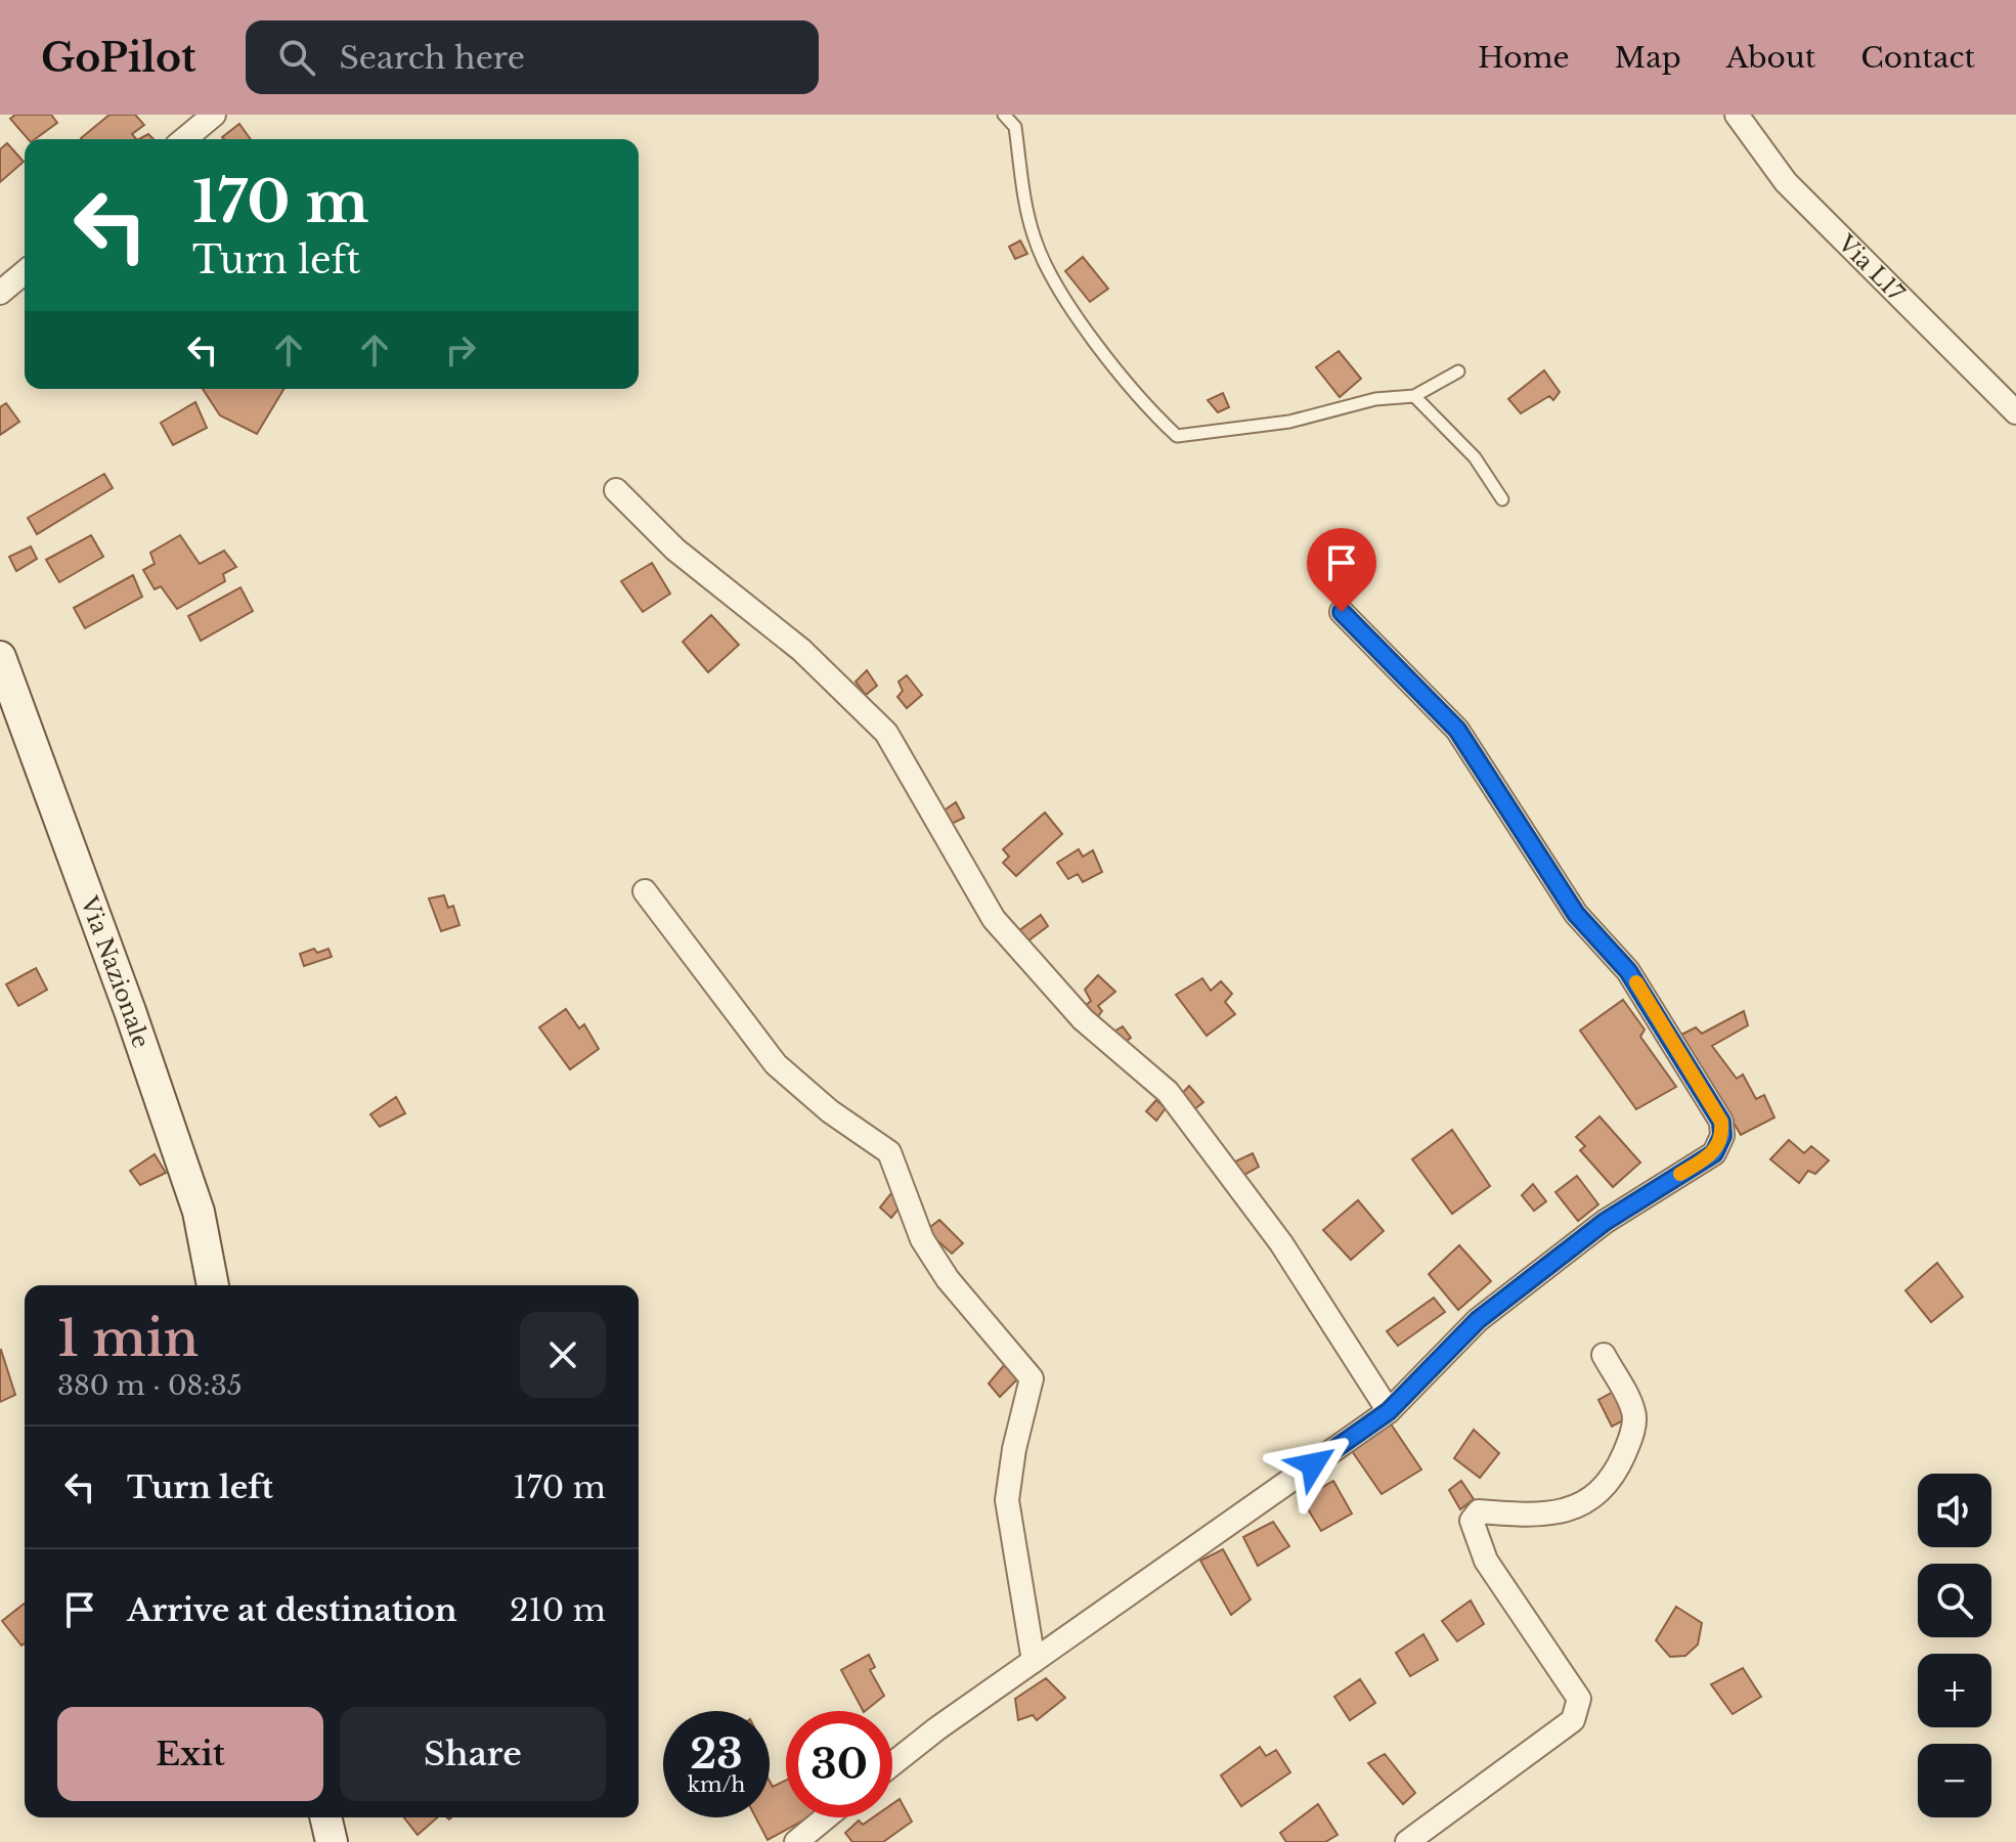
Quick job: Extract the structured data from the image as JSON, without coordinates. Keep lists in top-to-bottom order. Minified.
{"streets":{"main road":["Via Nazionale"],"street":["Via L17"]},"page":{"header":"GoPilot","search":"Search here","nav":["Home","Map","About","Contact"],"turn":["170 m","Turn left"],"heading":["1 min","380 m · 08:35"],"list":[{"name":"Turn left","value":"170 m"},{"name":"Arrive at destination","value":"210 m"}],"map_buttons":["+","−"],"buttons":["Exit","Share"],"speed":"23 km/h","limit":"30"}}
